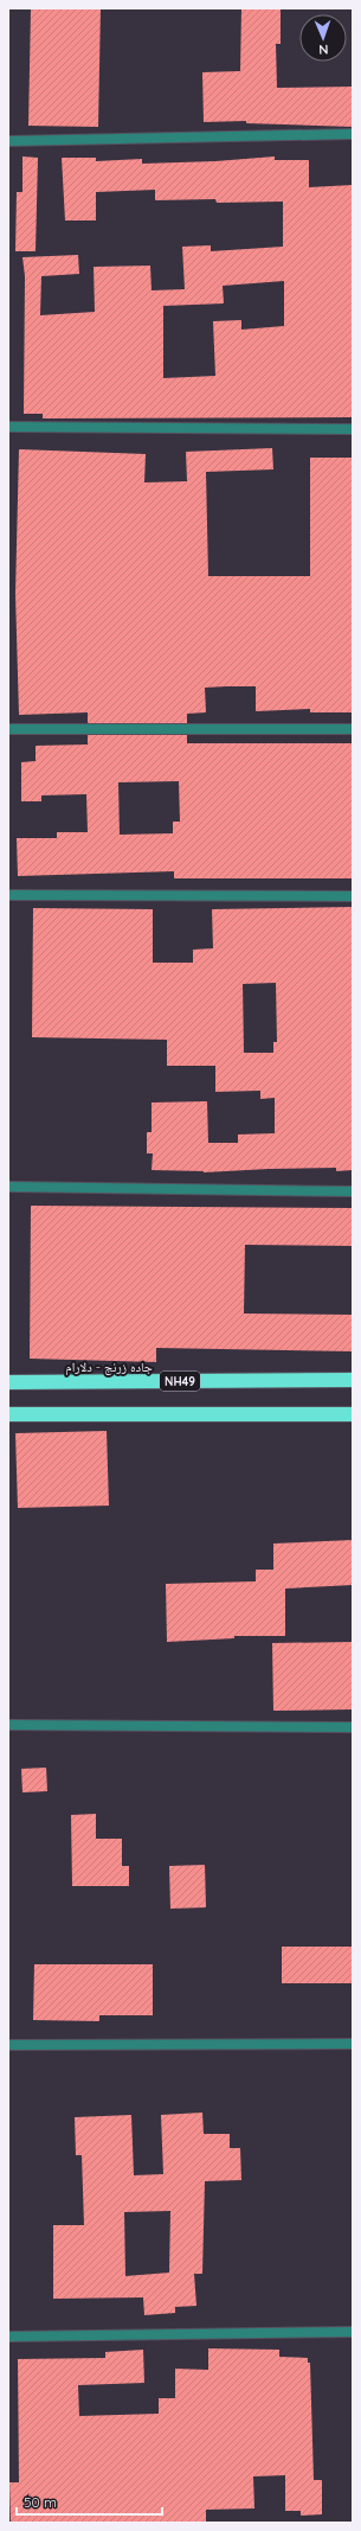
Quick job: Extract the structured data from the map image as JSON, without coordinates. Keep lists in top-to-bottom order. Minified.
{"streets":{"highway":["جاده زرنج - دلارام","NH49"]},"scale_bar":"50 m","north":"bottom"}
